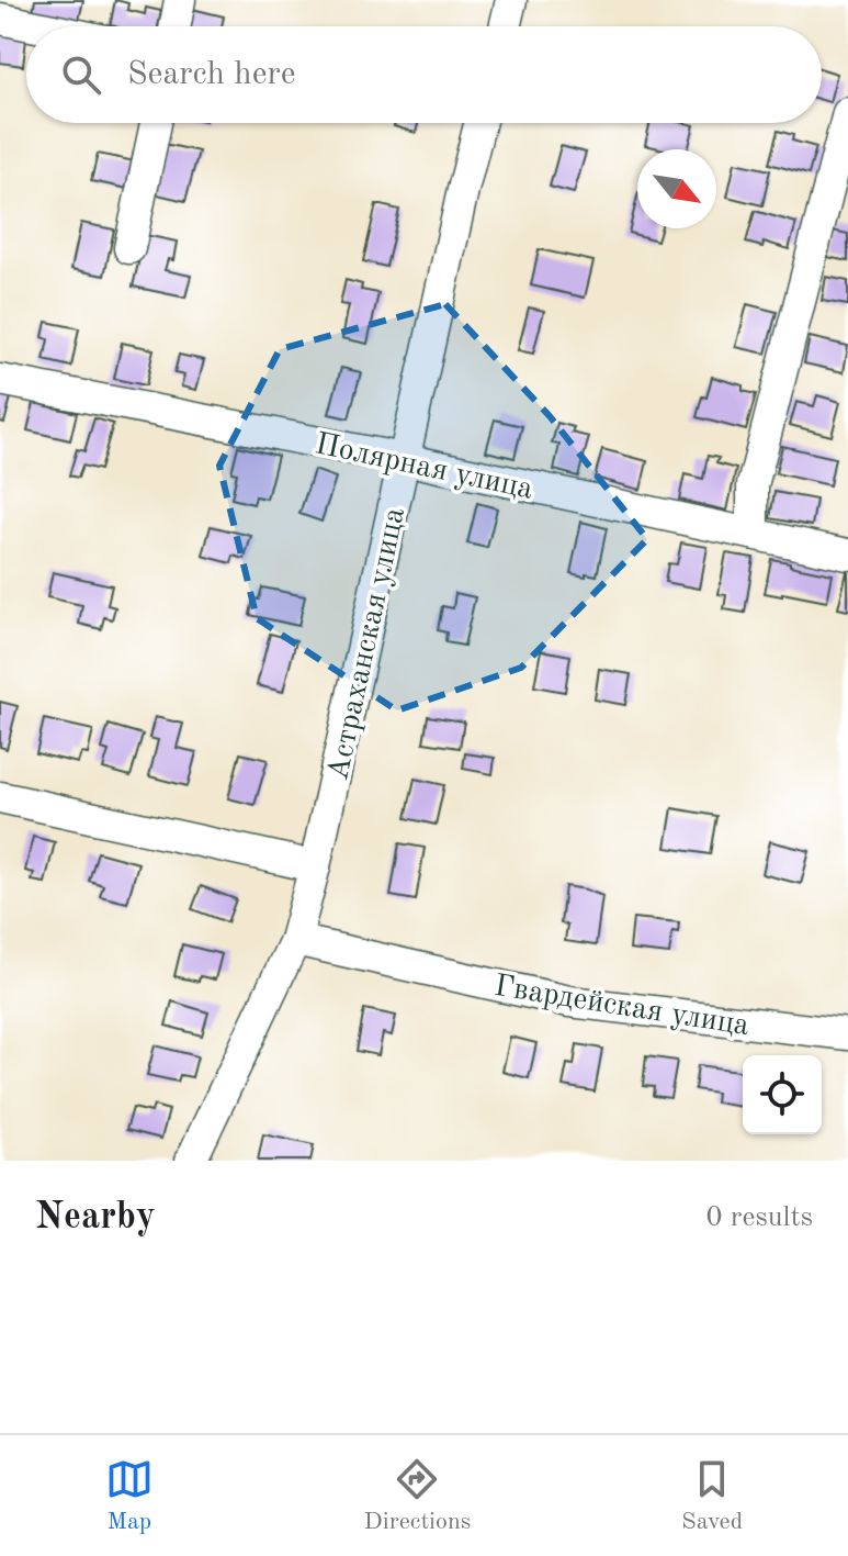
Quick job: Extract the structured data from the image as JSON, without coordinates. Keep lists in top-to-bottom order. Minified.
{"streets":{"street":["Полярная улица","Астраханская улица","Гвардейская улица"]},"crossings":[["Полярная улица","Астраханская улица"],["Астраханская улица","Гвардейская улица"]],"north":"bottom right","page":{"search":"Search here","heading":["Nearby","0 results"],"nav":["Map","Directions","Saved"]}}
